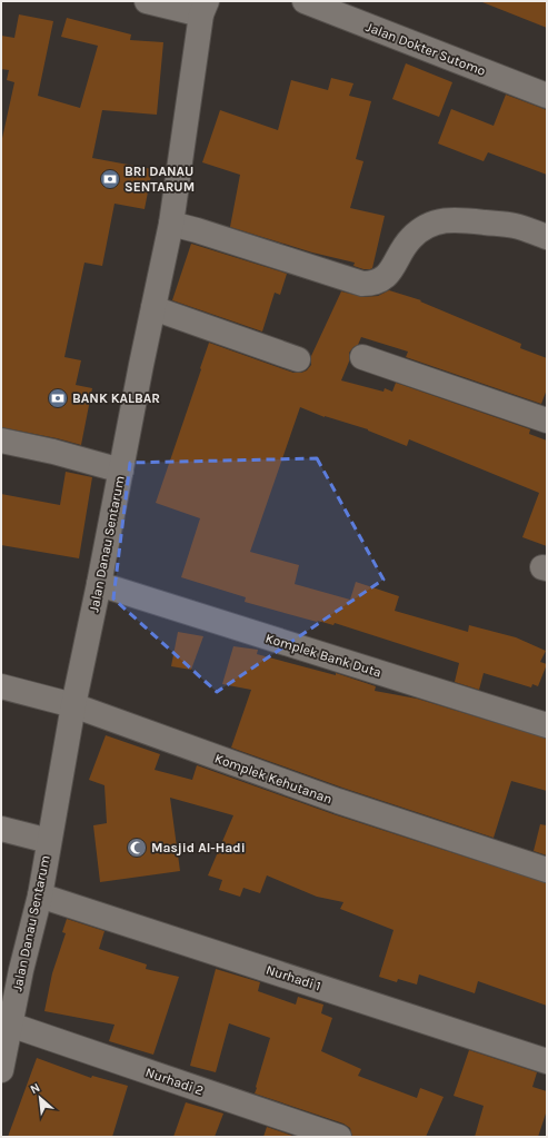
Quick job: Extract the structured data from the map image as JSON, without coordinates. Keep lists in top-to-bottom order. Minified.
{"streets":{"street":["Jalan Dokter Sutomo","Jalan Danau Sentarum","Komplek Bank Duta","Komplek Kehutanan","Nurhadi 1","Nurhadi 2"]},"crossings":[["Jalan Danau Sentarum","Komplek Bank Duta"],["Jalan Danau Sentarum","Komplek Kehutanan"],["Jalan Danau Sentarum","Nurhadi 1"],["Jalan Danau Sentarum","Nurhadi 2"]],"places":{"bank":["BRI DANAU SENTARUM","BANK KALBAR"],"mosque":["Masjid Al-Hadi"]},"north":"top left"}
